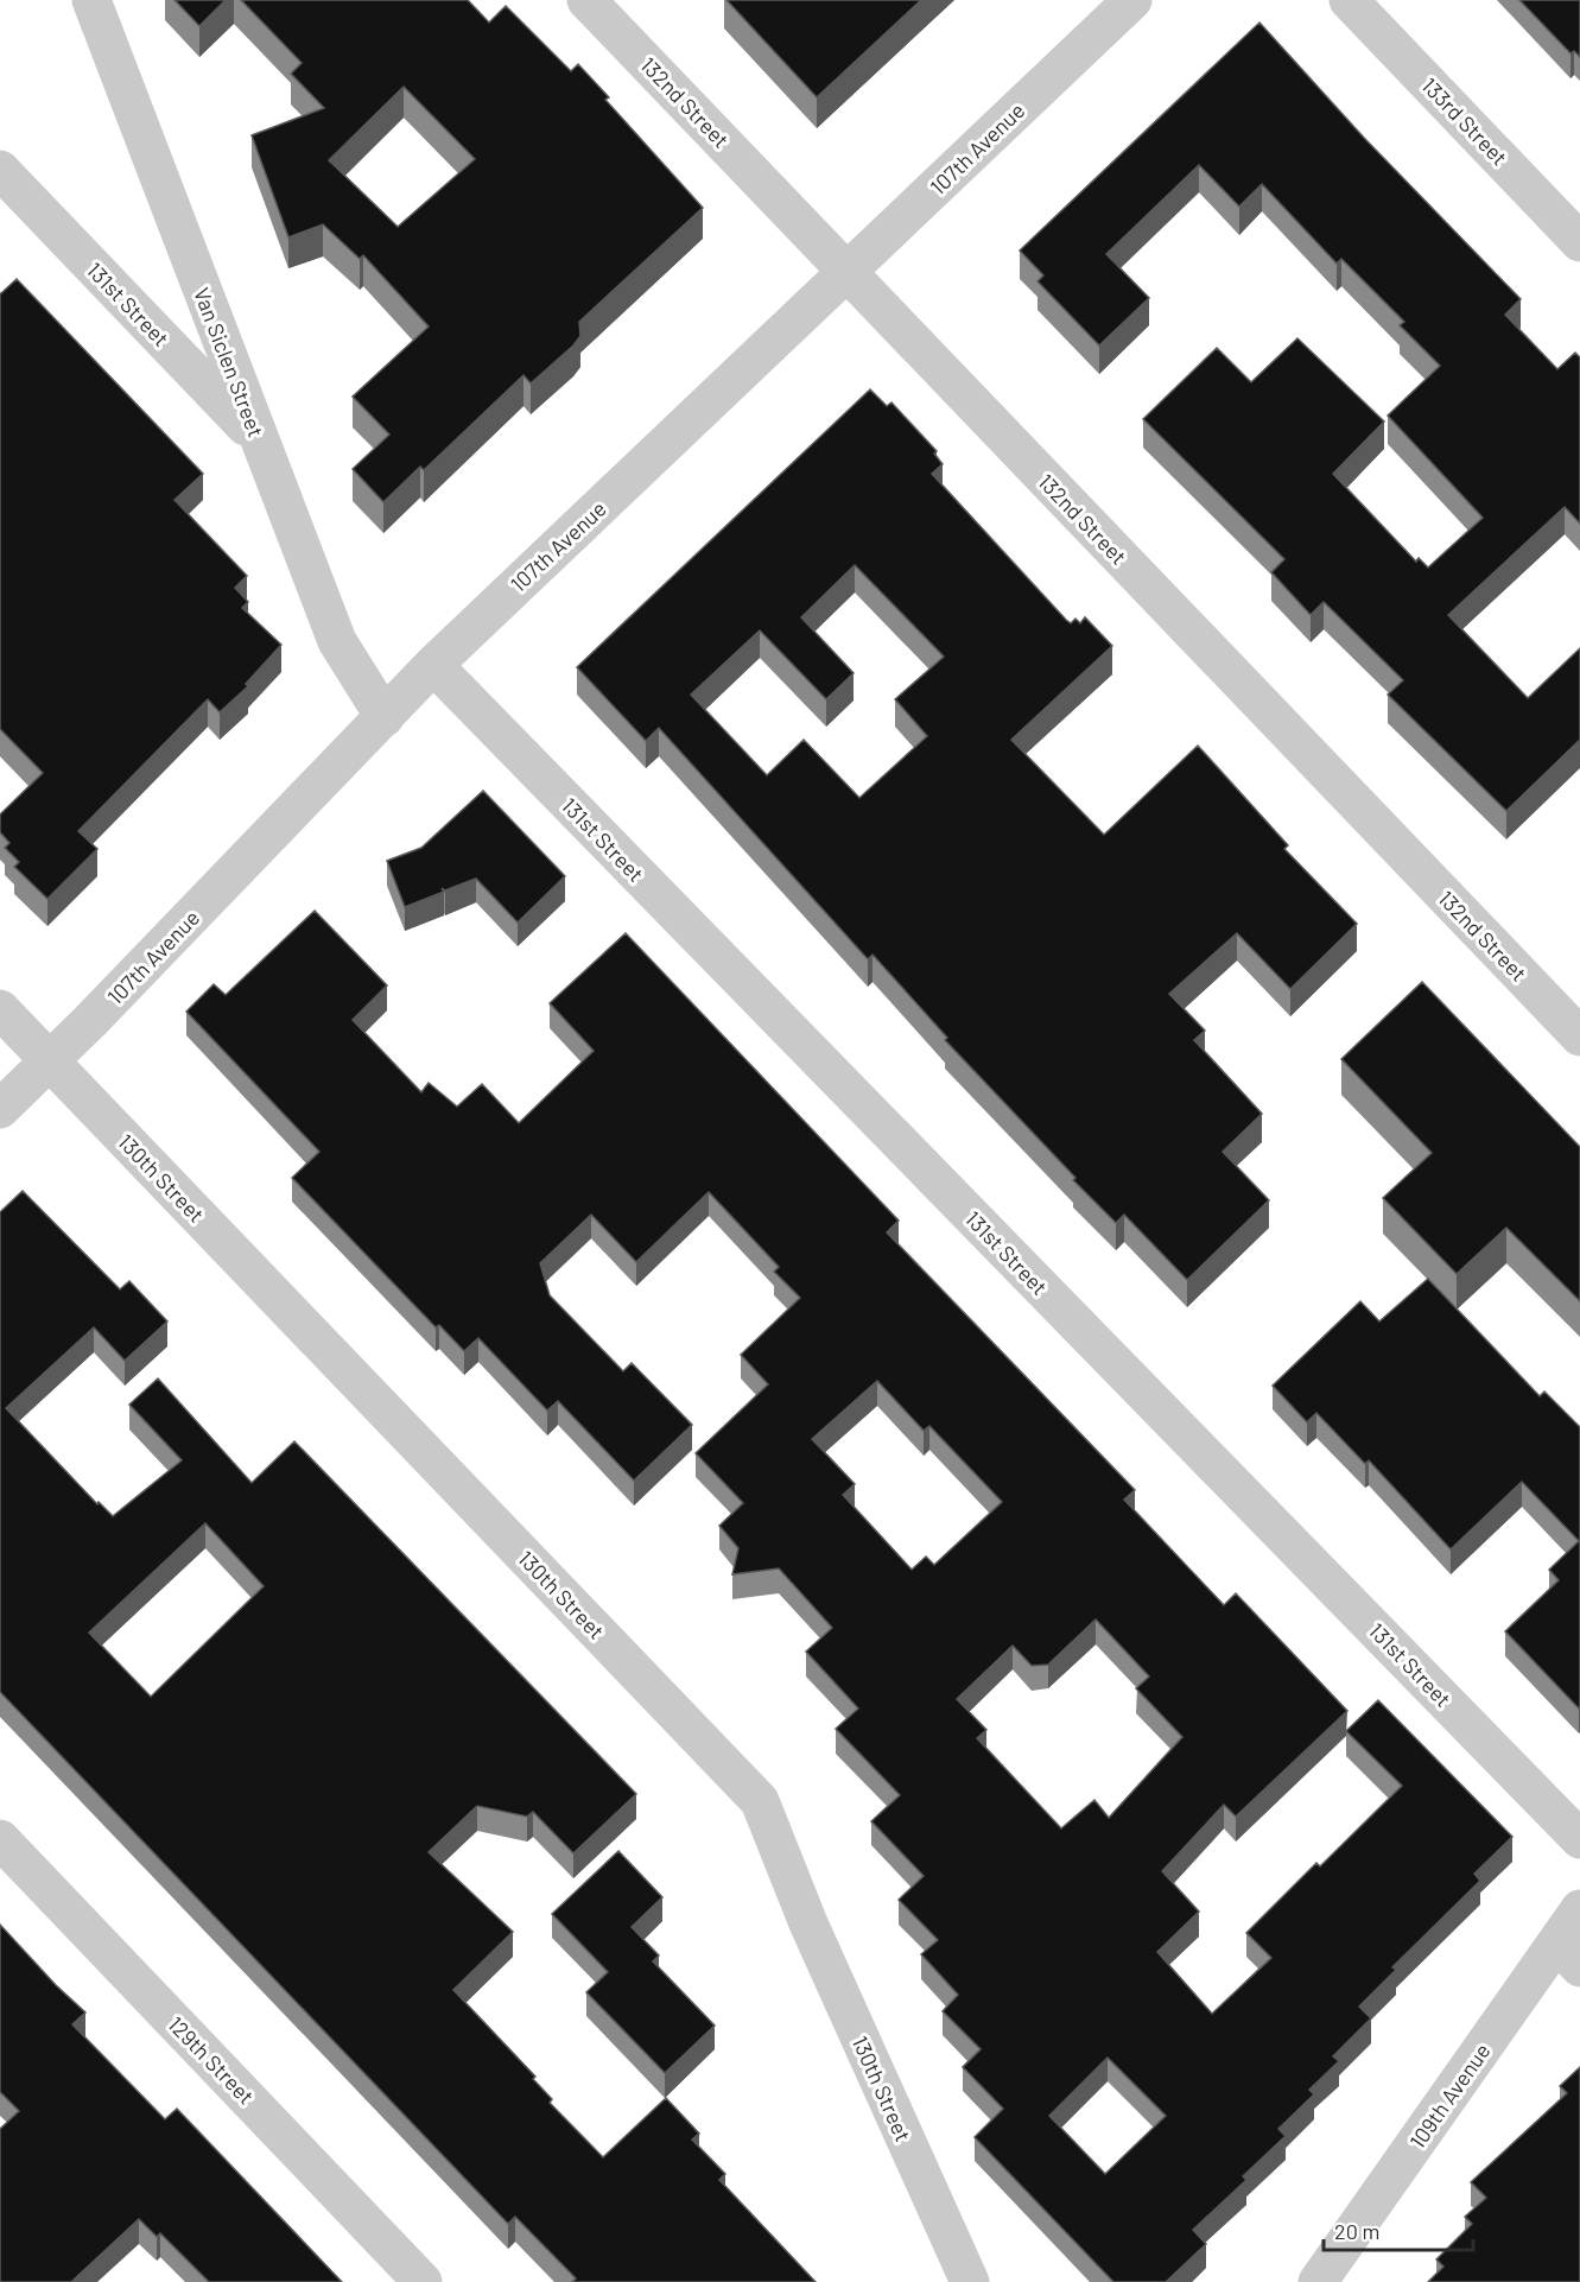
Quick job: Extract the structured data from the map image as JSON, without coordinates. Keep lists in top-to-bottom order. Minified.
{"streets":{"street":["132nd Street","133rd Street","107th Avenue","131st Street","Van Siclen Street","130th Street","129th Street","109th Avenue"]},"crossings":[["132nd Street","107th Avenue"],["107th Avenue","131st Street"],["107th Avenue","Van Siclen Street"],["107th Avenue","130th Street"],["131st Street","Van Siclen Street"]],"scale_bar":"20 m"}
